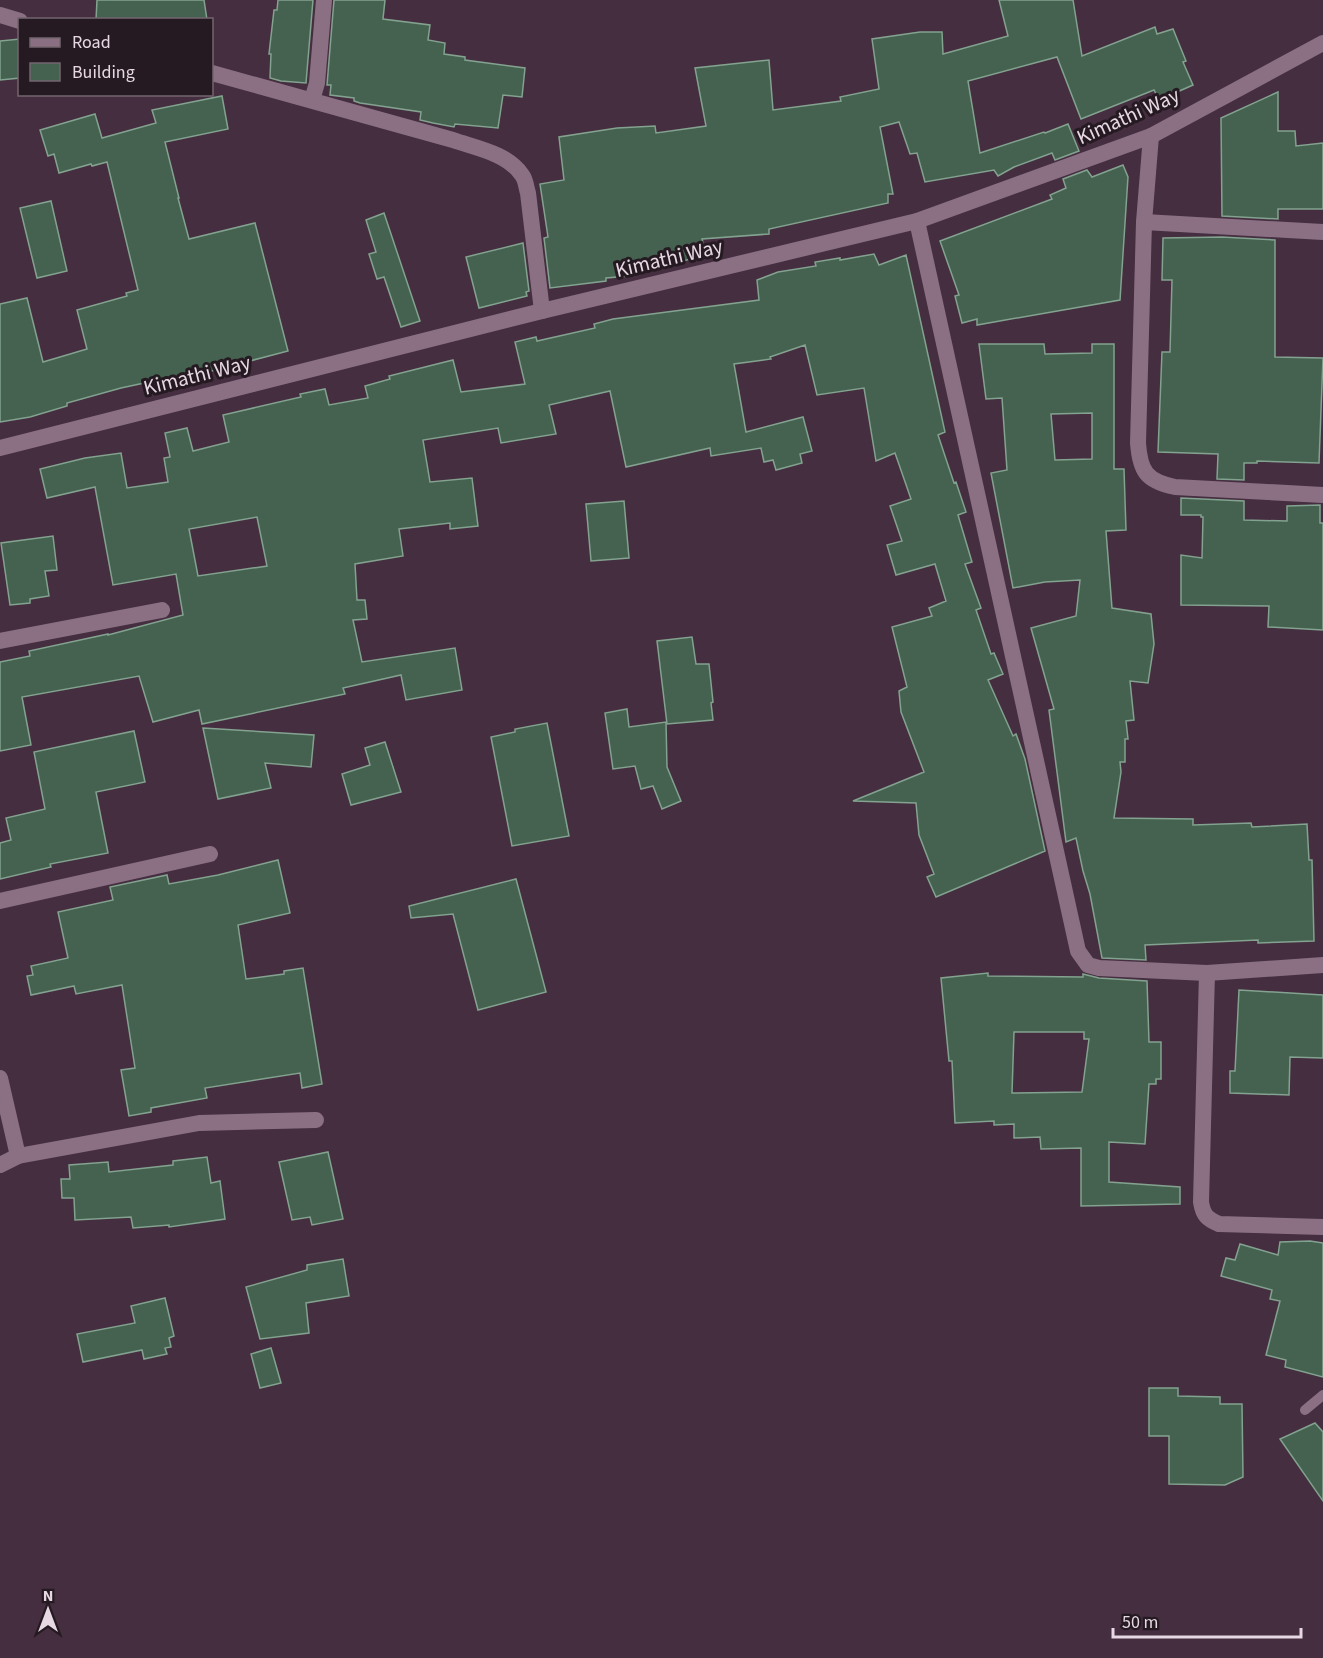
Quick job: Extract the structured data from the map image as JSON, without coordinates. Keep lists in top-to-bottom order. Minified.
{"streets":{"street":["Kimathi Way"]},"legend":["Road","Building"],"scale_bar":"50 m","north":"top"}
